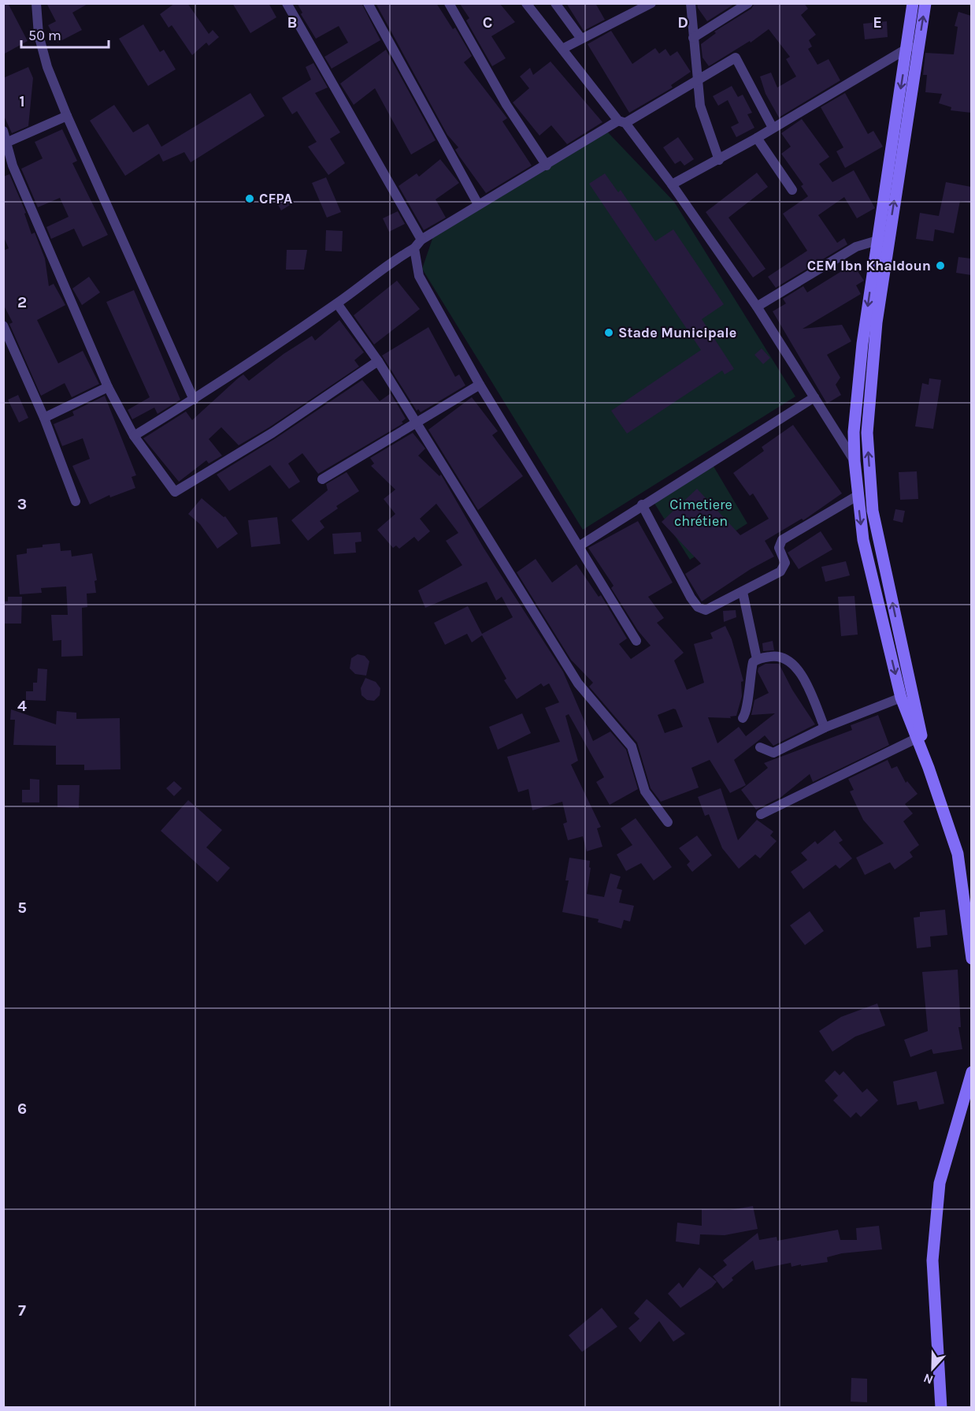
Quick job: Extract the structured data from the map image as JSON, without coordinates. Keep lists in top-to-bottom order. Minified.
{"parks":["Cimetiere chrétien"],"places":["CFPA","CEM Ibn Khaldoun","Stade Municipale"],"scale_bar":"50 m","north":"bottom","grid":{"columns":["B","C","D","E"],"rows":["1","2","3","4","5","6","7"]}}
